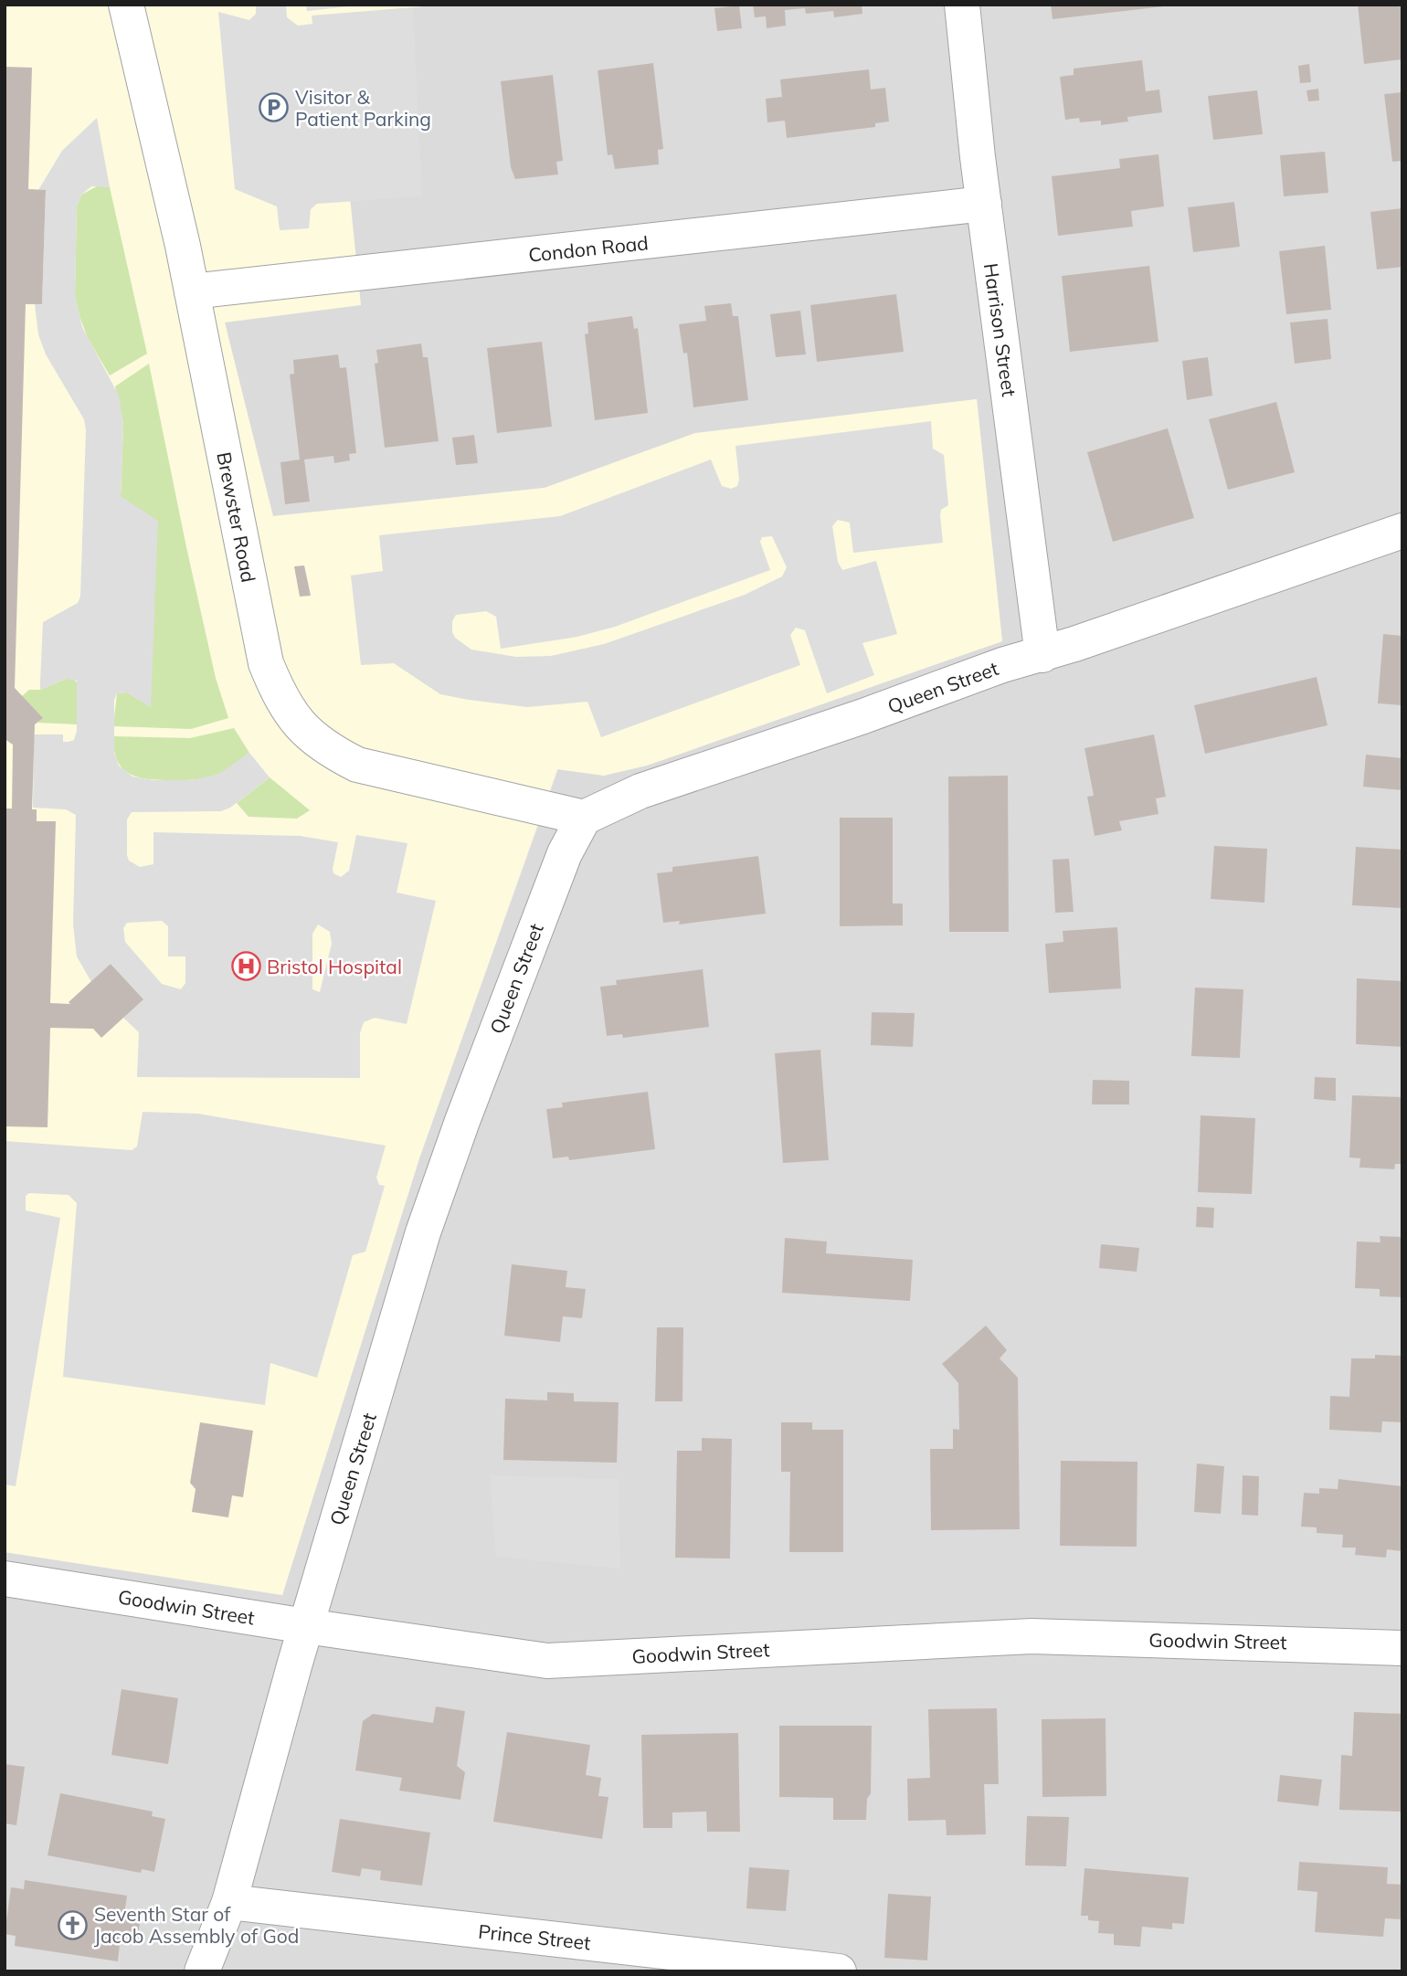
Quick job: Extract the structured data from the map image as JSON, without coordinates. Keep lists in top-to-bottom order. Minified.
{"streets":{"street":["Condon Road","Harrison Street","Brewster Road","Queen Street","Goodwin Street","Prince Street"]},"crossings":[["Condon Road","Harrison Street"],["Condon Road","Brewster Road"],["Harrison Street","Queen Street"],["Brewster Road","Queen Street"],["Queen Street","Goodwin Street"],["Queen Street","Prince Street"]],"places":{"parking":["Visitor & Patient Parking"],"hospital":["Bristol Hospital"],"church":["Seventh Star of Jacob Assembly of God"]}}
